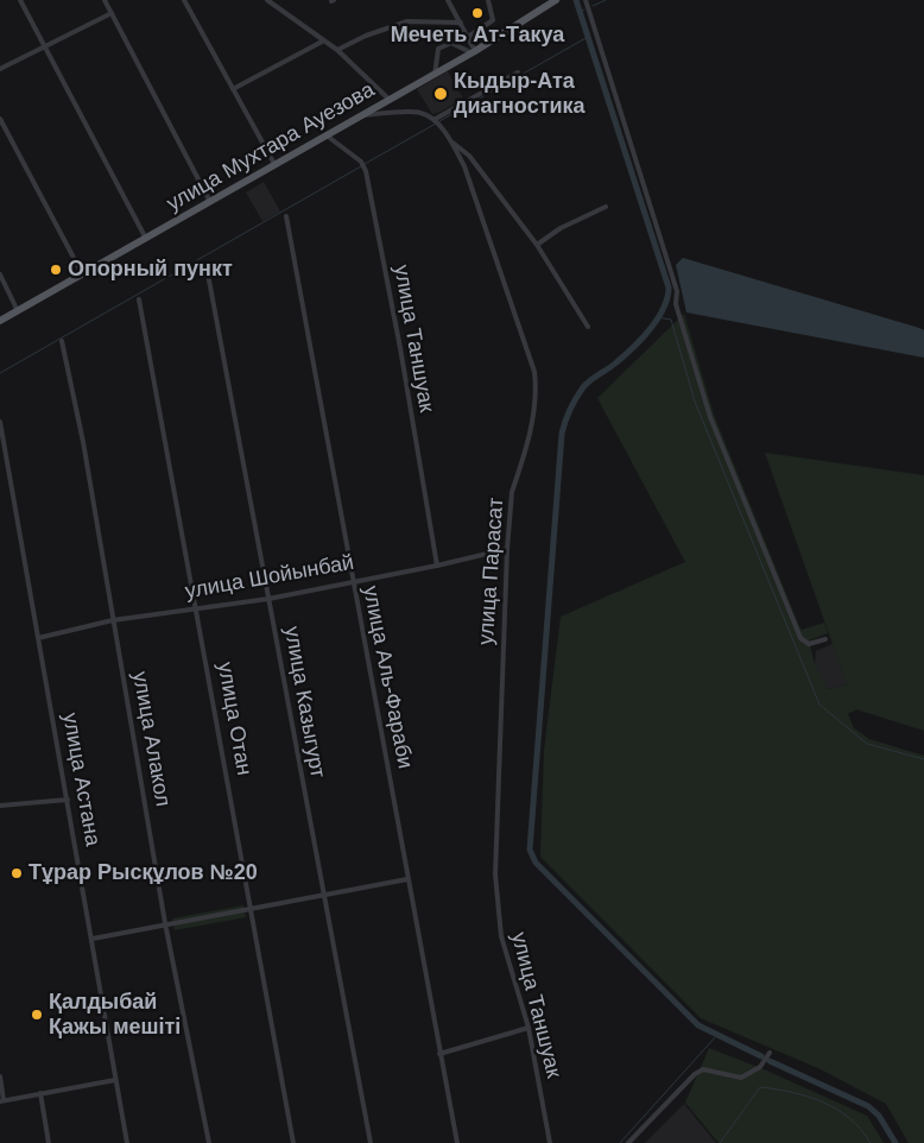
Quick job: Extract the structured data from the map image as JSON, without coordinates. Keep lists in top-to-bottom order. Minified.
{"streets":{"main road":["улица Мухтара Ауезова"],"street":["улица Таншуак","улица Парасат","улица Шойынбай","улица Аль-Фараби","улица Казыгурт","улица Отан","улица Алакол","улица Астана"]},"crossings":[["улица Мухтара Ауезова","улица Таншуак"],["улица Таншуак","улица Парасат"],["улица Таншуак","улица Шойынбай"],["улица Парасат","улица Шойынбай"],["улица Шойынбай","улица Аль-Фараби"],["улица Шойынбай","улица Казыгурт"],["улица Шойынбай","улица Отан"],["улица Шойынбай","улица Алакол"],["улица Шойынбай","улица Астана"]],"places":["Мечеть Ат-Такуа","Кыдыр-Ата диагностика","Опорный пункт","Тұрар Рысқұлов №20","Қалдыбай Қажы мешіті"]}
